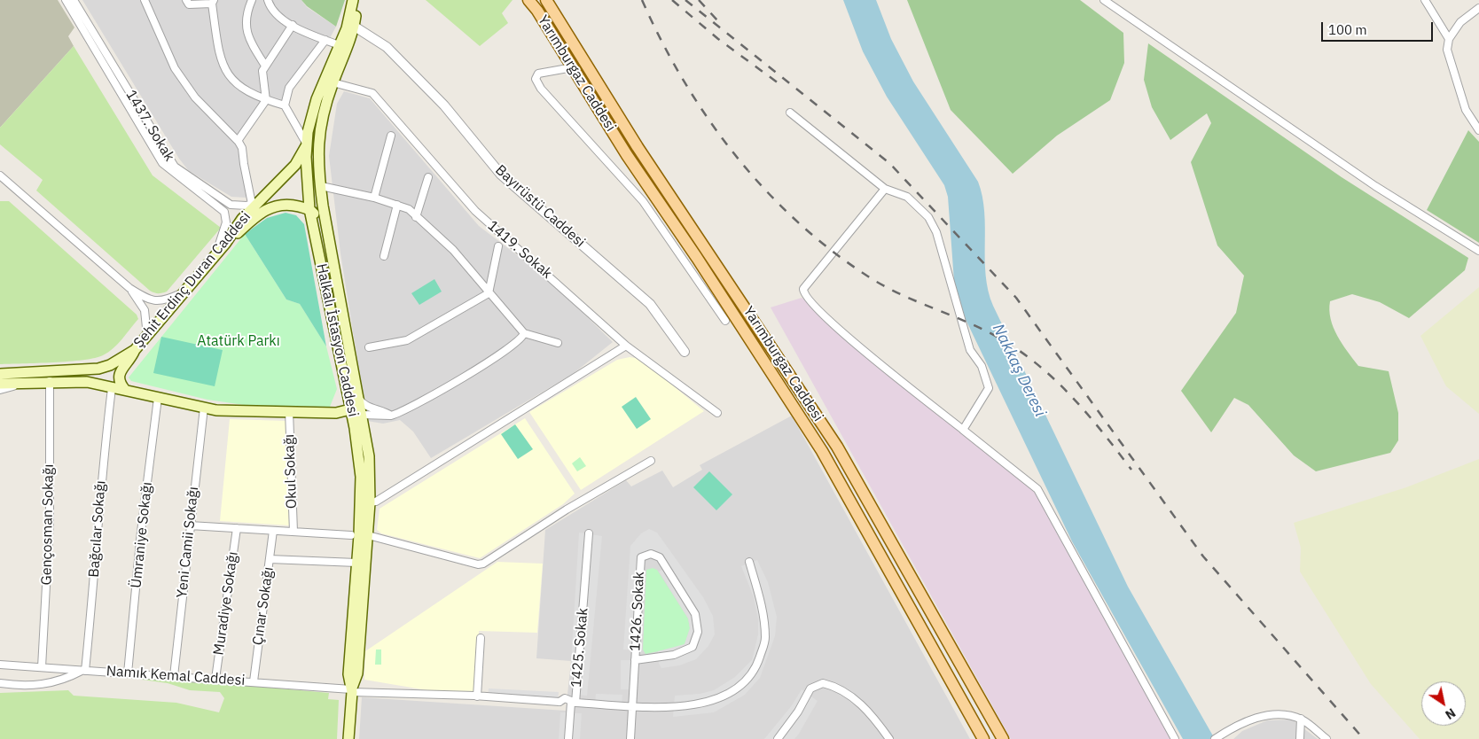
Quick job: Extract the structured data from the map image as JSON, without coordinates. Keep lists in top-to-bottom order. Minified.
{"streets":{"main road":["Yarımburgaz Caddesi","Şehit Erdinç Duran Caddesi","Halkalı İstasyon Caddesi"],"street":["1437. Sokak","Bayırüstü Caddesi","1419. Sokak","Okul Sokağı","Gençosman Sokağı","Bağcılar Sokağı","Ümraniye Sokağı","Yeni Camii Sokağı","Muradiye Sokağı","Çınar Sokağı","1426. Sokak","1425. Sokak","Namık Kemal Caddesi"]},"crossings":[["1437. Sokak","Şehit Erdinç Duran Caddesi"],["Bayırüstü Caddesi","Halkalı İstasyon Caddesi"],["1419. Sokak","Halkalı İstasyon Caddesi"],["Şehit Erdinç Duran Caddesi","Halkalı İstasyon Caddesi"],["Halkalı İstasyon Caddesi","1425. Sokak"],["Halkalı İstasyon Caddesi","Namık Kemal Caddesi"],["Gençosman Sokağı","Namık Kemal Caddesi"],["Bağcılar Sokağı","Namık Kemal Caddesi"],["Ümraniye Sokağı","Namık Kemal Caddesi"],["Yeni Camii Sokağı","Namık Kemal Caddesi"],["Muradiye Sokağı","Namık Kemal Caddesi"],["Çınar Sokağı","Namık Kemal Caddesi"],["1426. Sokak","1425. Sokak"],["1425. Sokak","Namık Kemal Caddesi"]],"water":["Nakkaş Deresi"],"parks":["Atatürk Parkı"],"scale_bar":"100 m","north":"bottom right"}
